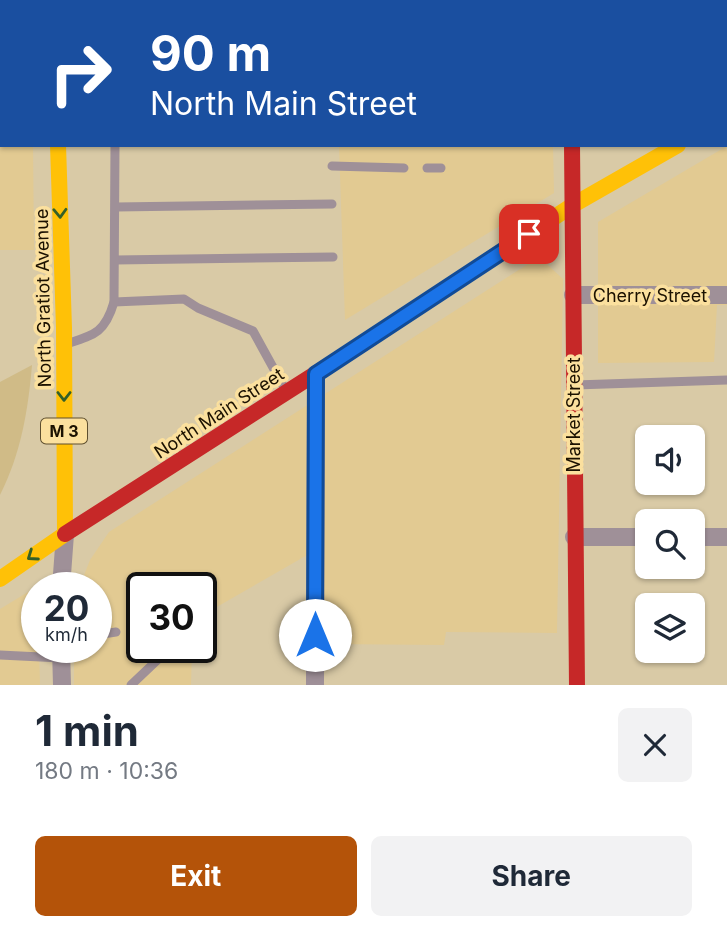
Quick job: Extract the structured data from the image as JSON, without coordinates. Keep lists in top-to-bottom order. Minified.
{"streets":{"main road":["North Gratiot Avenue","North Main Street","Market Street","M 3"],"street":["Cherry Street"]},"crossings":[["Cherry Street","Market Street"],["North Gratiot Avenue","North Main Street"],["North Main Street","Market Street"]],"one_way":["North Gratiot Avenue"],"page":{"turn":["90 m","North Main Street"],"speed":"20 km/h","limit":"30","heading":["1 min","180 m · 10:36"],"buttons":["Exit","Share"]}}
